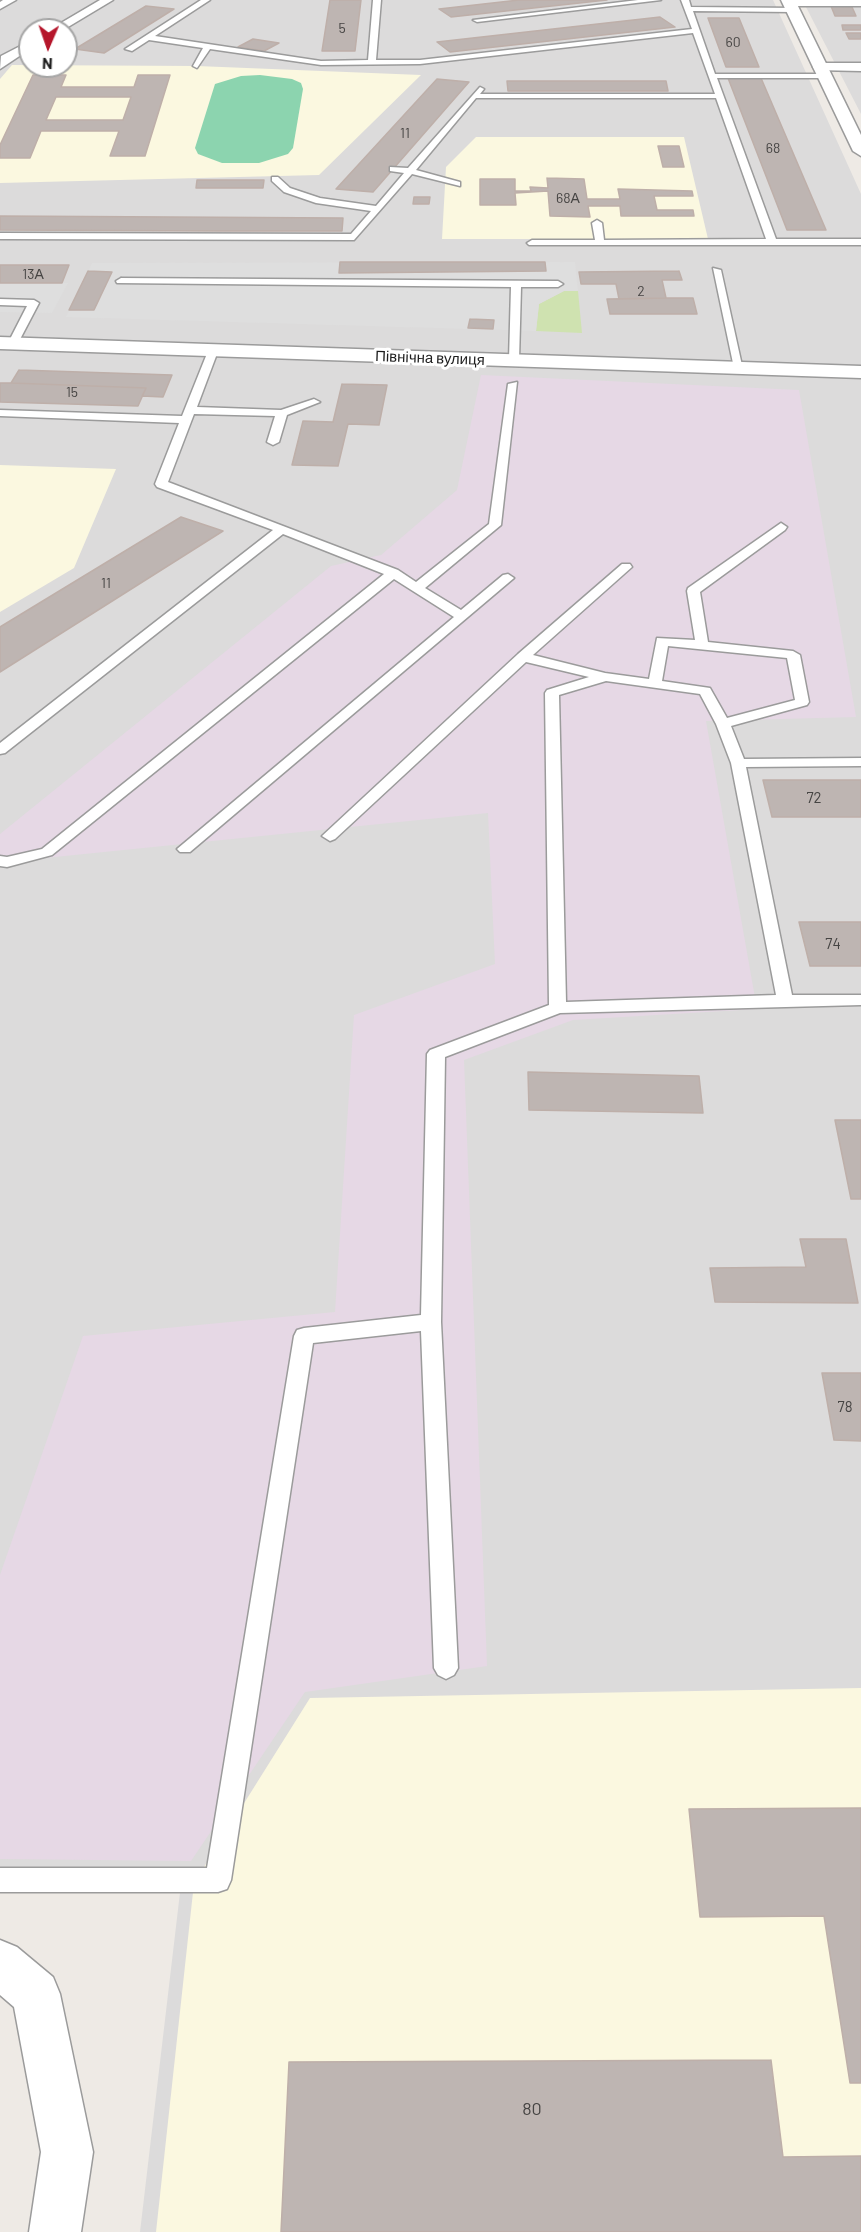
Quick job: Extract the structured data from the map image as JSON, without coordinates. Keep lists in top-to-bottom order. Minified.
{"streets":{"street":["Північна вулиця"]},"house_numbers":["5","60","11","68","68А","13А","2","15","11","72","74","78","80"],"north":"bottom"}
